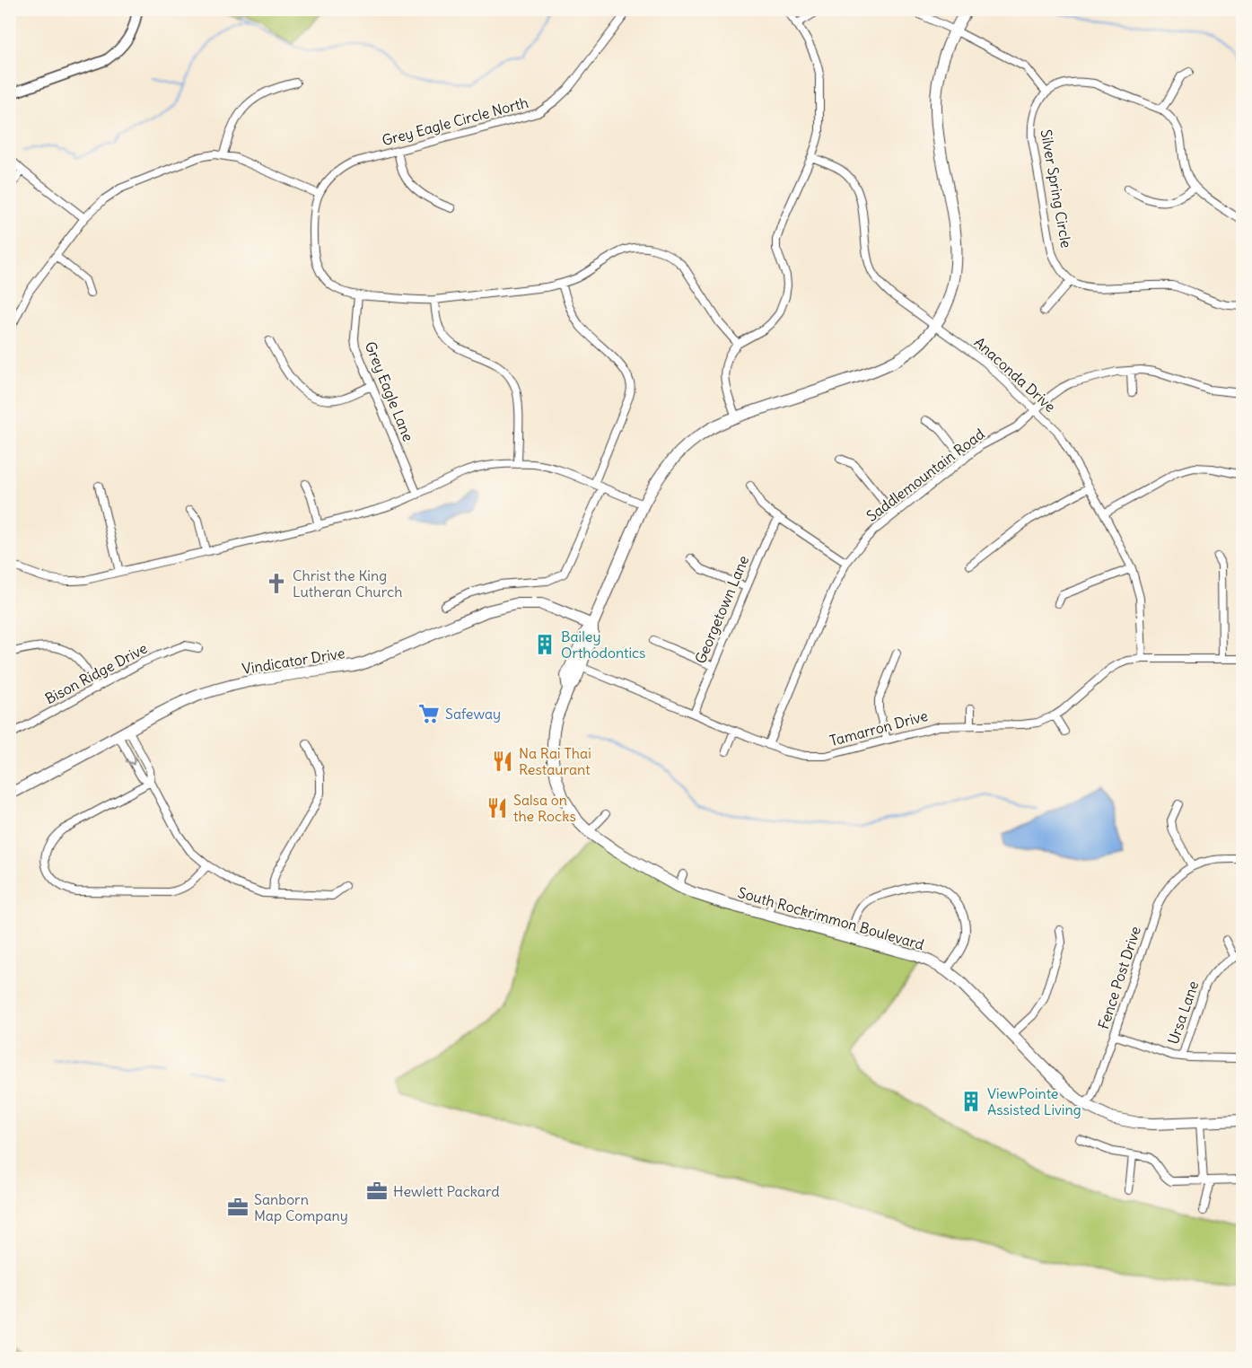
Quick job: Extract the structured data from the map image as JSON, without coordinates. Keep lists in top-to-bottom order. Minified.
{"streets":{"main road":["Vindicator Drive","South Rockrimmon Boulevard"],"street":["Grey Eagle Circle North","Silver Spring Circle","Anaconda Drive","Grey Eagle Lane","Saddlemountain Road","Georgetown Lane","Bison Ridge Drive","Tamarron Drive","Fence Post Drive","Ursa Lane"]},"crossings":[["Anaconda Drive","Saddlemountain Road"],["Anaconda Drive","Tamarron Drive"],["Anaconda Drive","South Rockrimmon Boulevard"],["Saddlemountain Road","Tamarron Drive"],["Georgetown Lane","Tamarron Drive"],["Vindicator Drive","South Rockrimmon Boulevard"],["Tamarron Drive","South Rockrimmon Boulevard"],["South Rockrimmon Boulevard","Fence Post Drive"]],"places":{"church":["Christ the King Lutheran Church"],"building":["Bailey Orthodontics","ViewPointe Assisted Living"],"supermarket":["Safeway"],"restaurant":["Na Rai Thai Restaurant","Salsa on the Rocks"],"office":["Hewlett Packard","Sanborn Map Company"]}}
